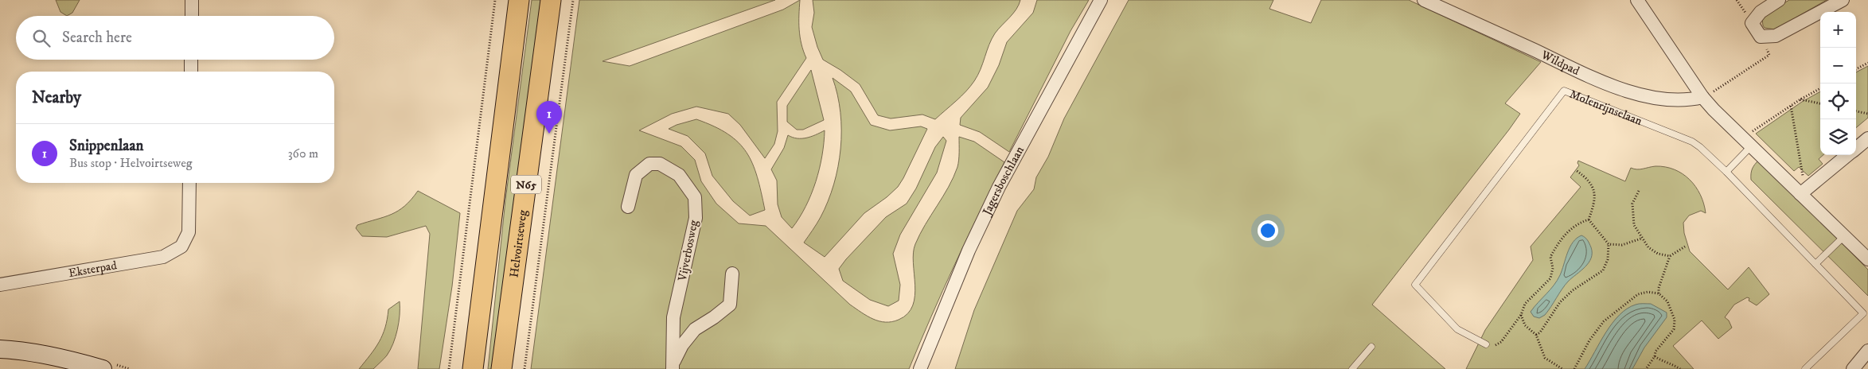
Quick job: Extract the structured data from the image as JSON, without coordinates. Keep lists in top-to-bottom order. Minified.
{"streets":{"main road":["N65","Helvoirtseweg"],"street":["Wildpad","Jagersboschlaan","Vijverbosweg","Eksterpad"],"lane":["Molenrijnselaan"]},"page":{"map_buttons":["+","−"],"search":"Search here","heading":"Nearby","pins":"1","list":[{"mark":"1","name":"Snippenlaan","note":"Bus stop · Helvoirtseweg","value":"360 m"}]}}
